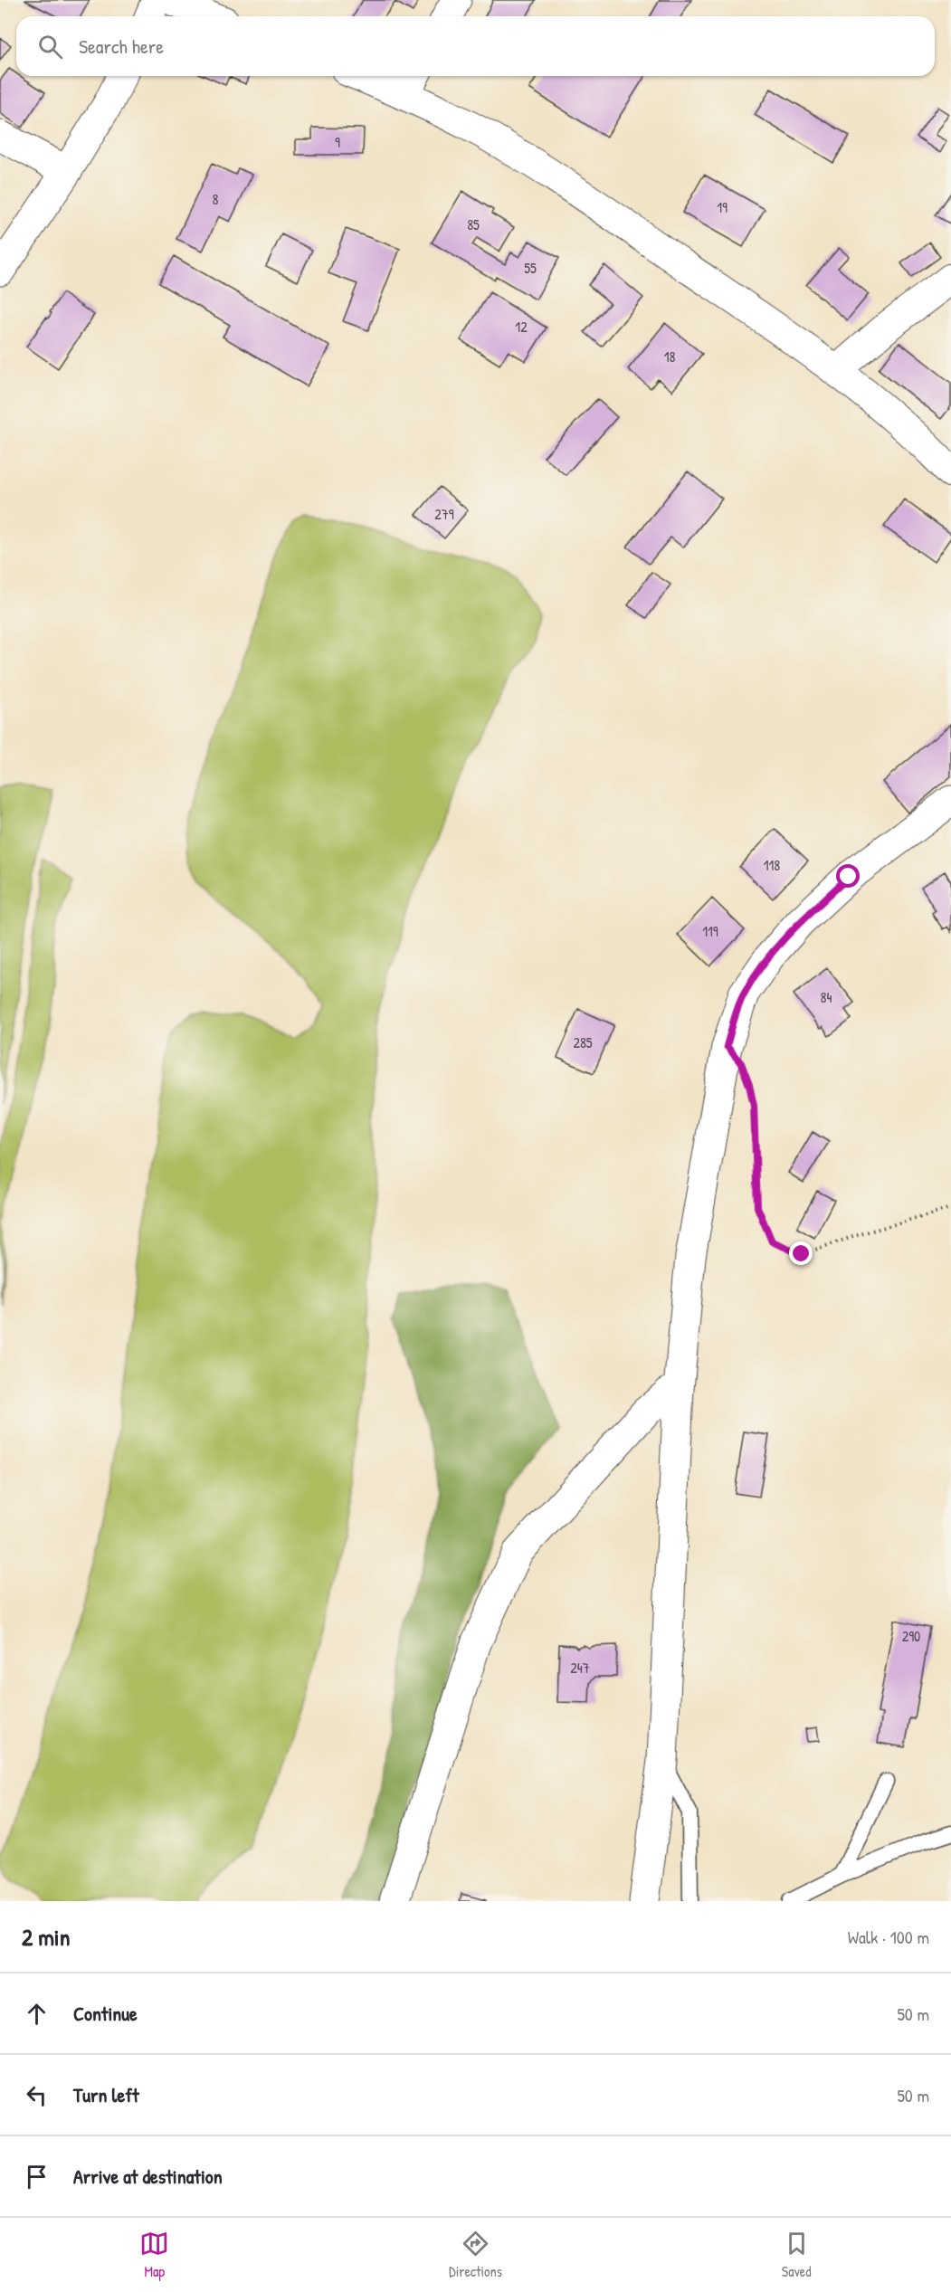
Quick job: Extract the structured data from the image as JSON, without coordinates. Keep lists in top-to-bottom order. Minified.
{"house_numbers":["9","8","19","85","55","12","18","279","118","119","84","285","290","247"],"page":{"search":"Search here","heading":["2 min","Walk · 100 m"],"list":[["Continue","50 m"],["Turn left","50 m"],"Arrive at destination"],"nav":["Map","Directions","Saved"]}}
